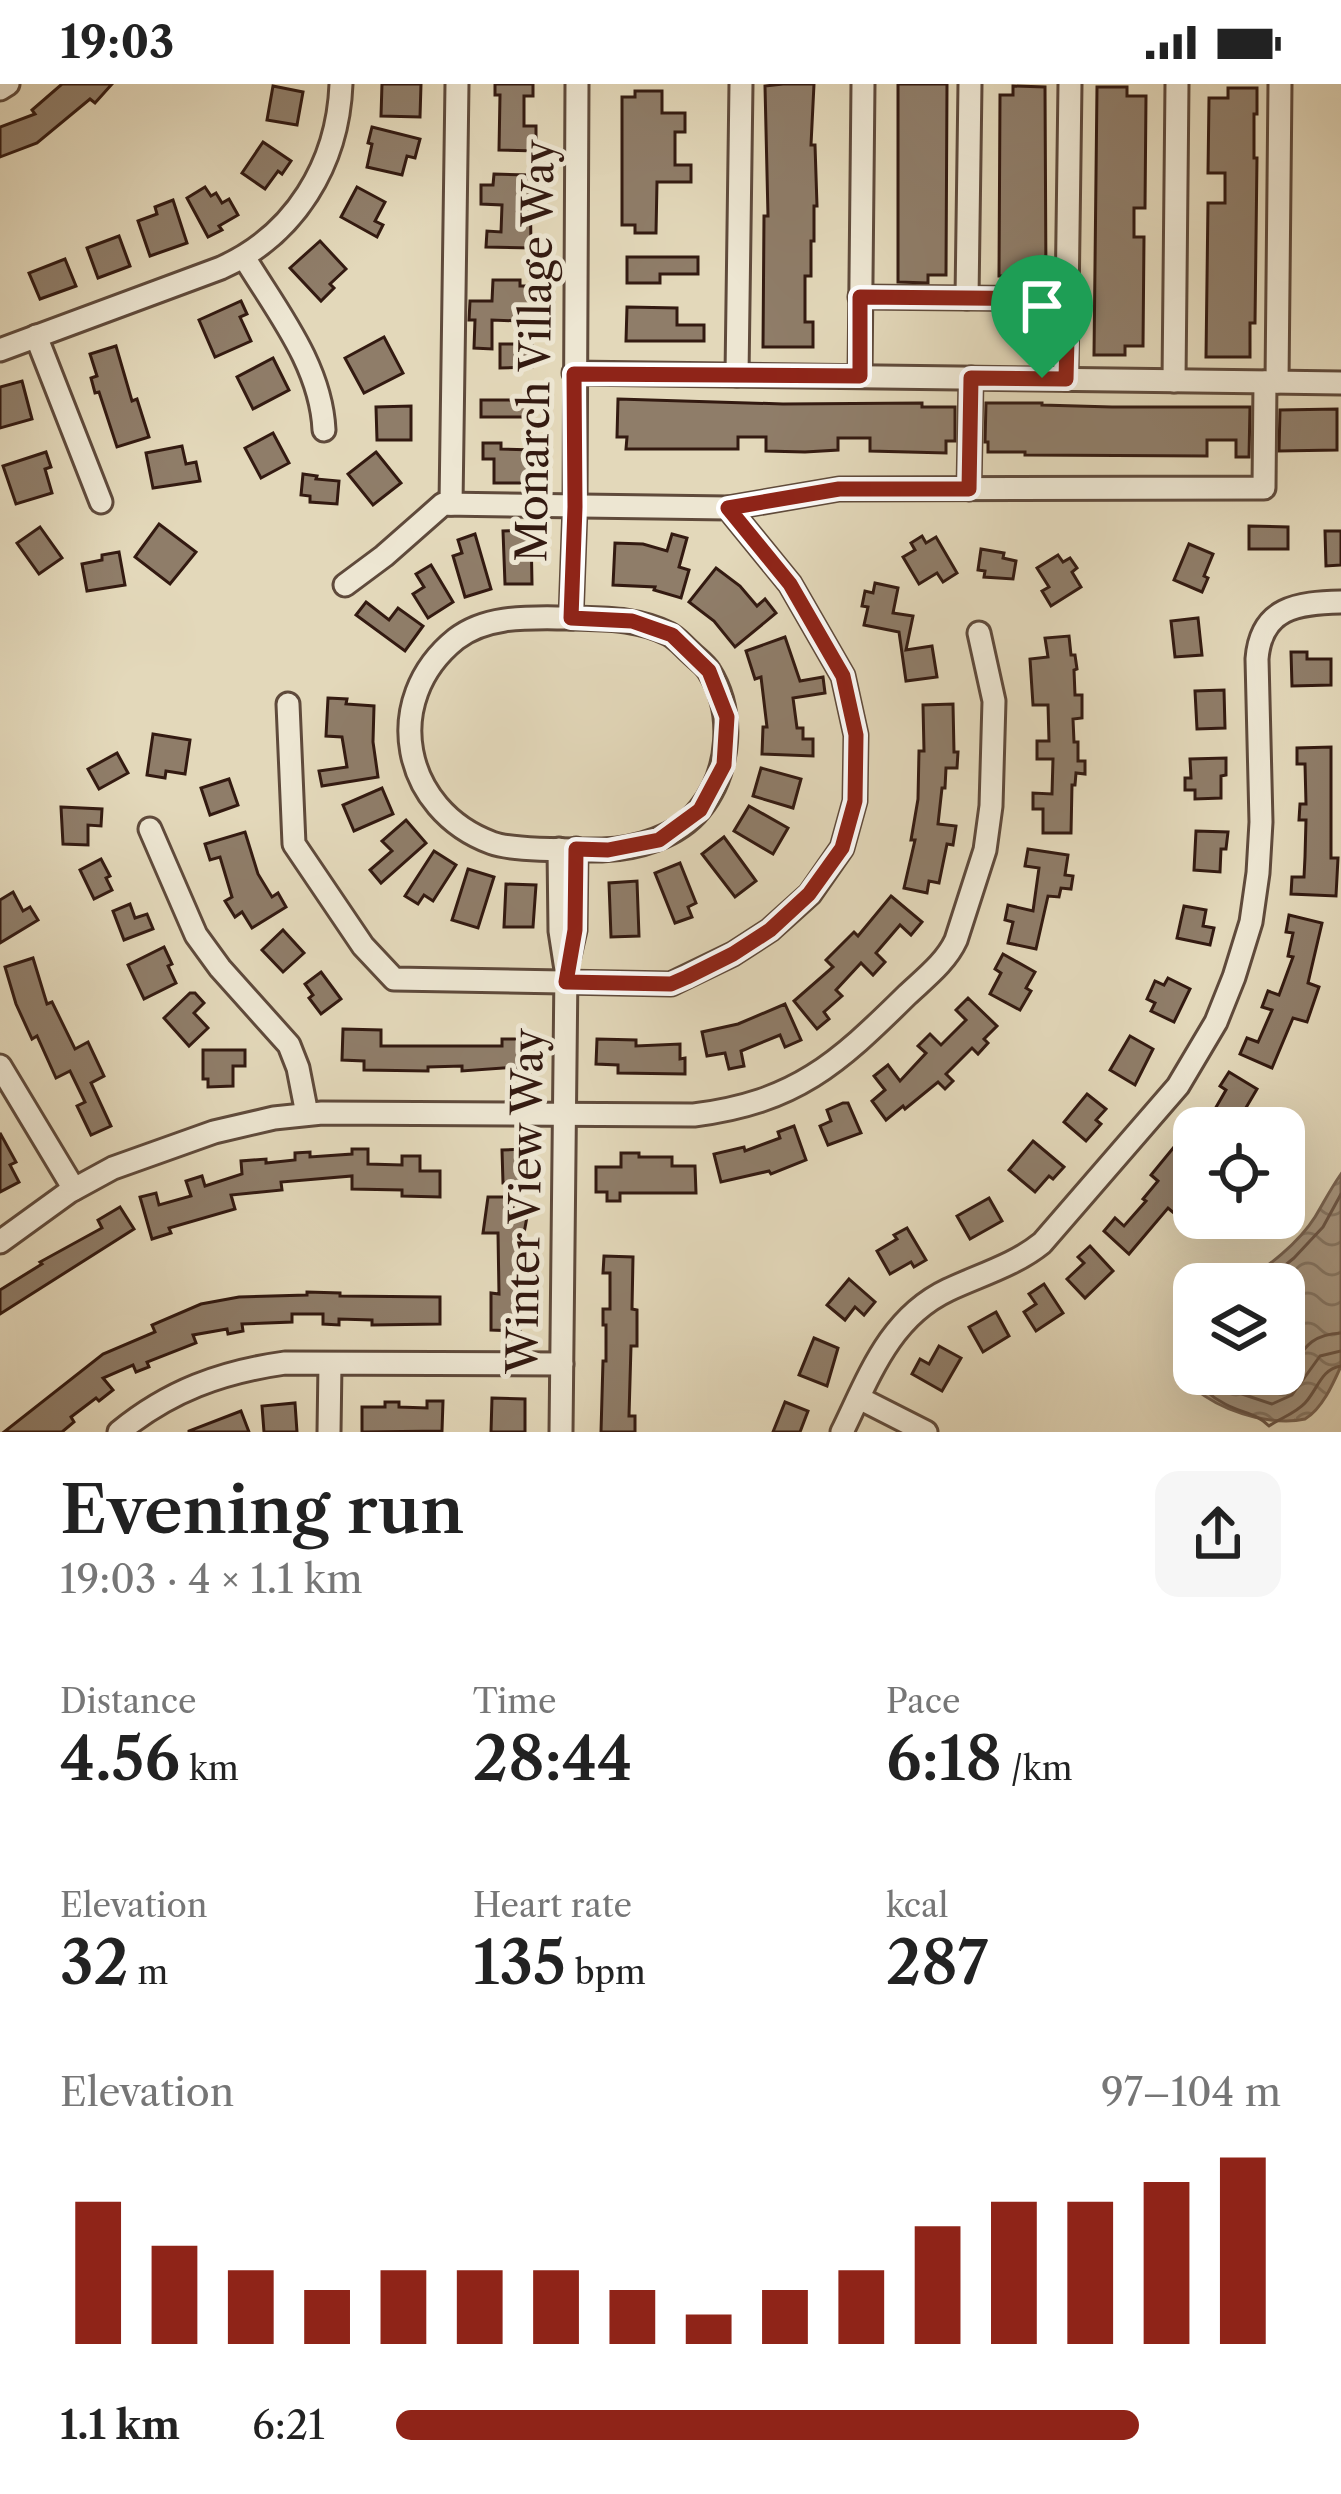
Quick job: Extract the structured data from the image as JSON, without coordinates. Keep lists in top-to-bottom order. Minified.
{"streets":{"street":["Monarch Village Way","Winter View Way"]},"crossings":[["Monarch Village Way","Winter View Way"]],"page":{"status":"19:03","heading":["Evening run","19:03 · 4 × 1.1 km"],"stats":[["Distance","4.56 km"],["Time","28:44"],["Pace","6:18 /km"],["Elevation","32 m"],["Heart rate","135 bpm"],["kcal","287"]],"chart":["Elevation","97–104 m"],"list":[{"name":"1.1 km","note":"6:21"}]}}
